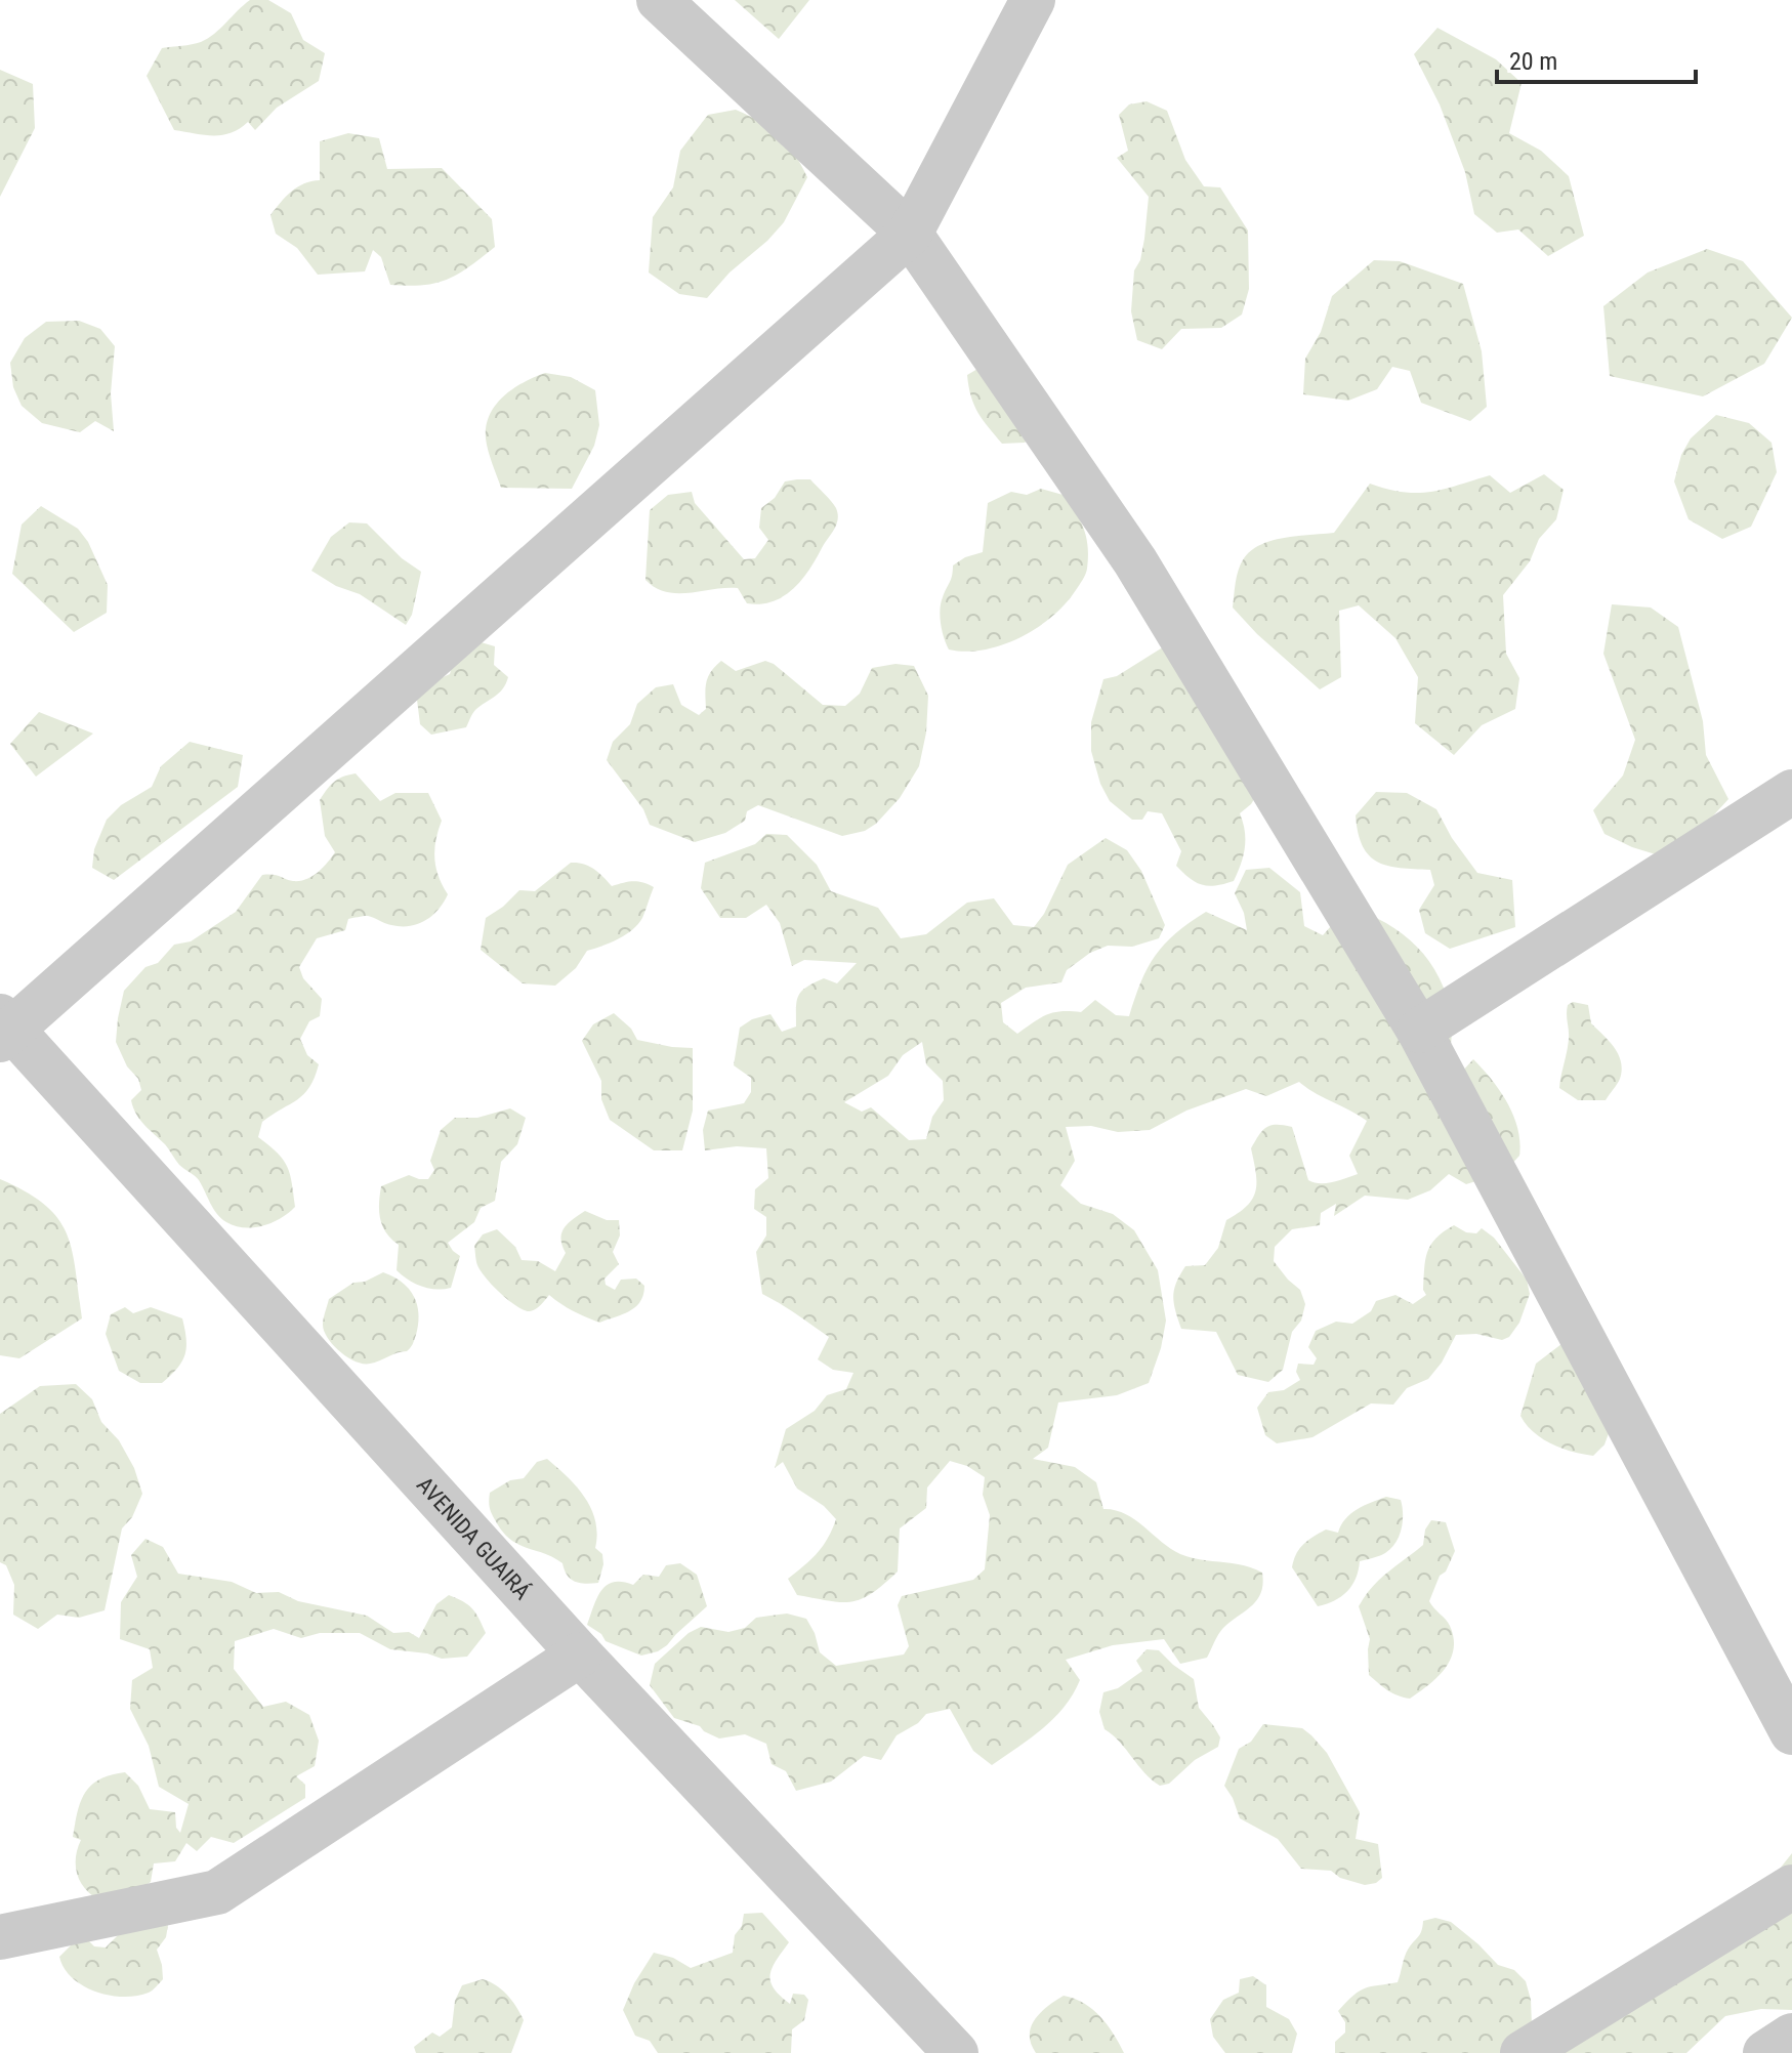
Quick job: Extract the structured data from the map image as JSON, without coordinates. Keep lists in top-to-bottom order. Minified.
{"streets":{"street":["AVENIDA GUAIRÁ"]},"scale_bar":"20 m"}
